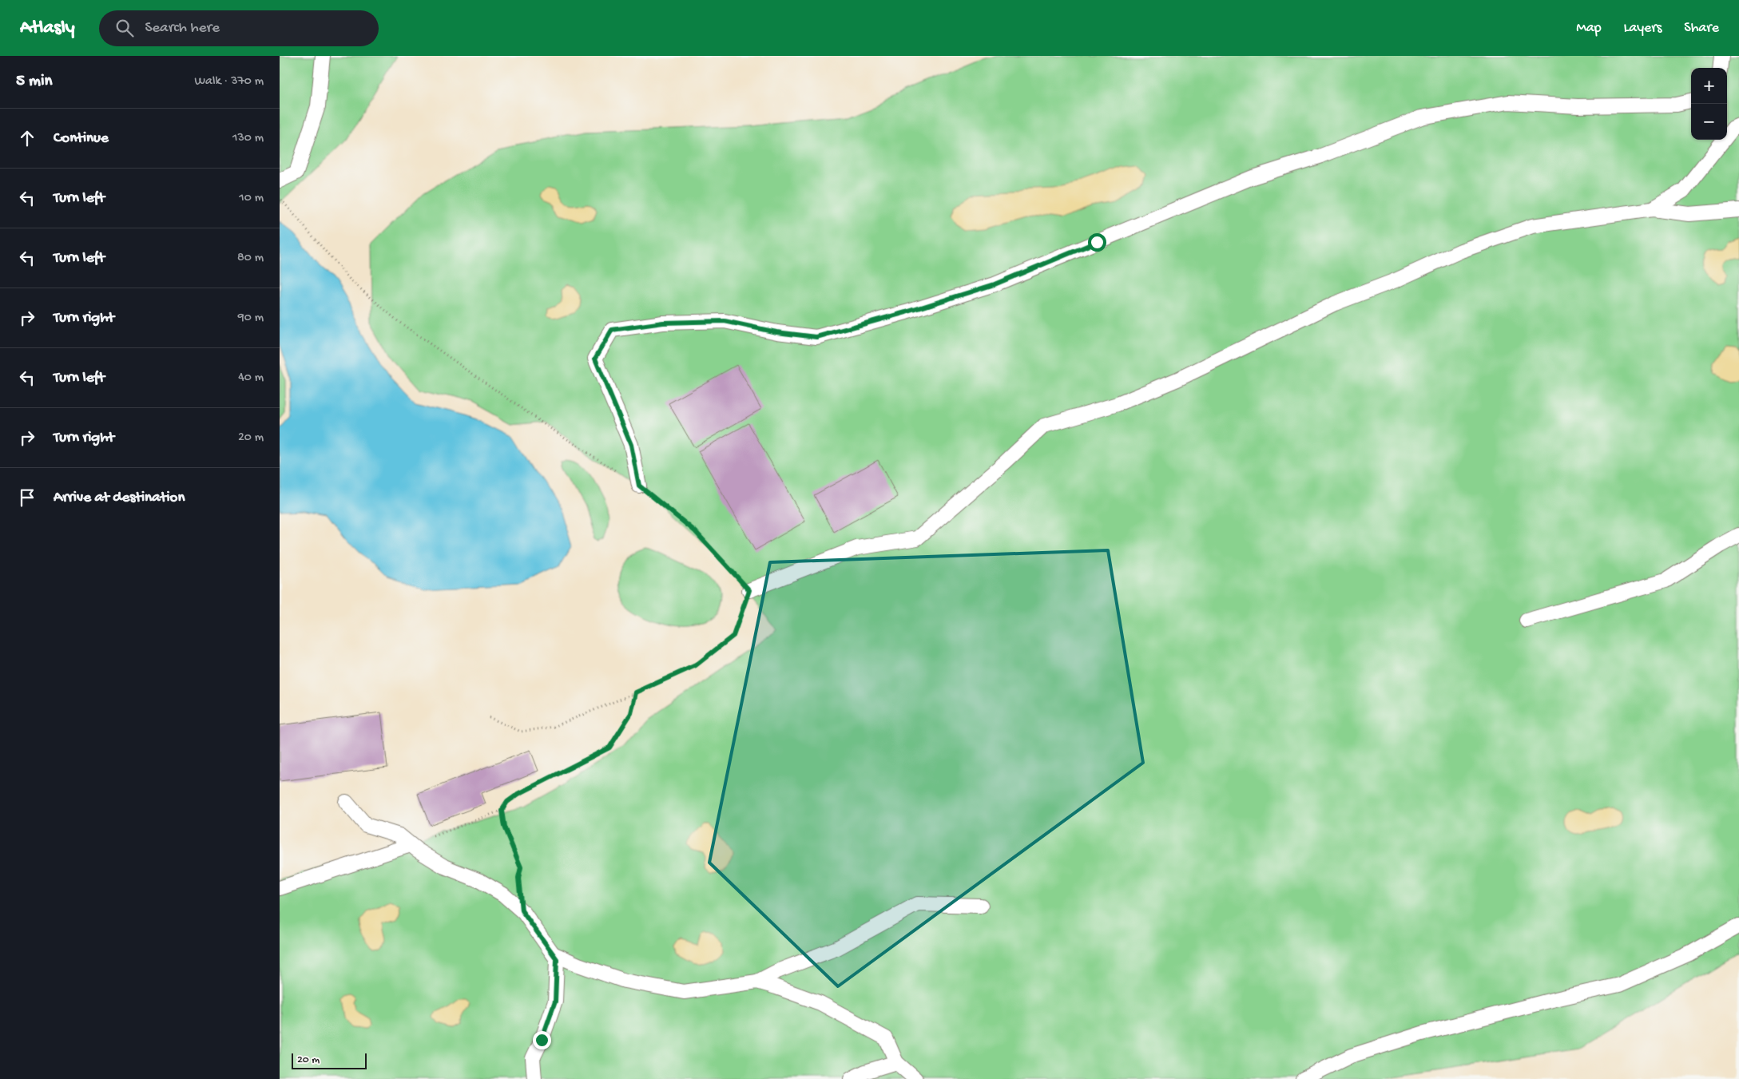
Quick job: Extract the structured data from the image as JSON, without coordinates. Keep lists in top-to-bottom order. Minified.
{"scale_bar":"20 m","page":{"header":"Atlasly","search":"Search here","nav":["Map","Layers","Share"],"heading":["5 min","Walk · 370 m"],"map_buttons":["+","−"],"list":[["Continue","130 m"],["Turn left","10 m"],["Turn left","80 m"],["Turn right","90 m"],["Turn left","40 m"],["Turn right","20 m"],"Arrive at destination"],"scale":"20 m"}}
